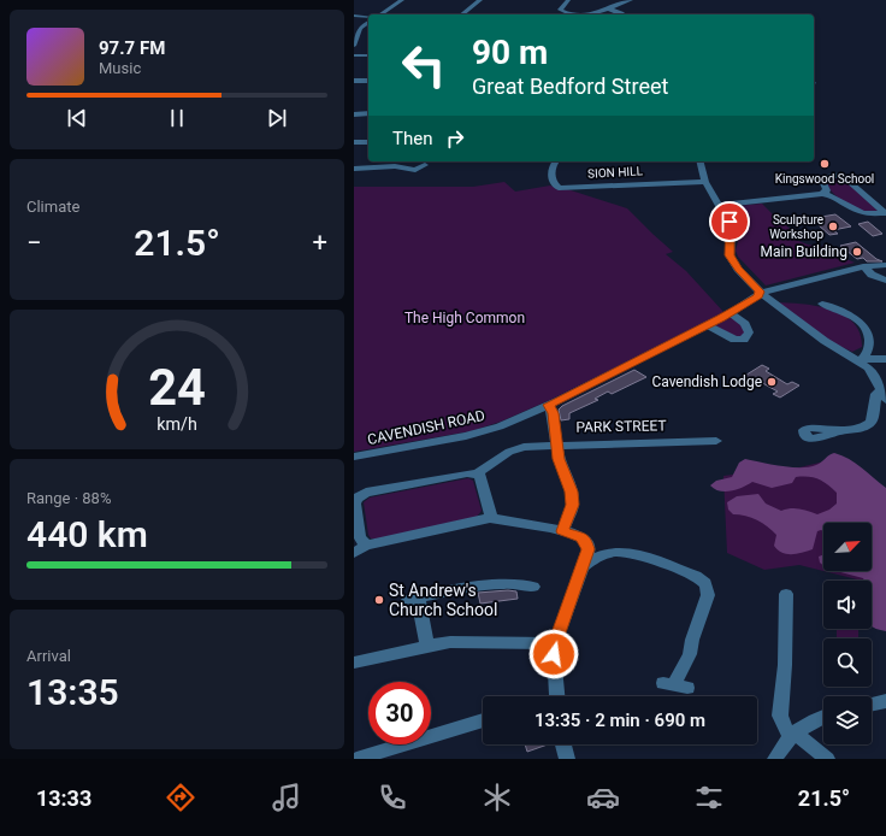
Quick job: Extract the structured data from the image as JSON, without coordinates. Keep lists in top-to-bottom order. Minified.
{"streets":{"street":["SION HILL","PARK STREET","CAVENDISH ROAD"]},"parks":["The High Common"],"places":["Kingswood School","Sculpture Workshop","Main Building","Cavendish Lodge","St Andrew's Church School"],"north":"top right","page":{"turn":["90 m","Great Bedford Street"],"song":["97.7 FM","Music"],"then":"Then","tile":["Climate",["Range · 88%","440 km"],["Arrival","13:35"]],"heat":["−","21.5°","+"],"limit":"30","trip":"13:35 · 2 min · 690 m","tabs":["13:33","21.5°"],"gauge":["24","km/h"]}}
